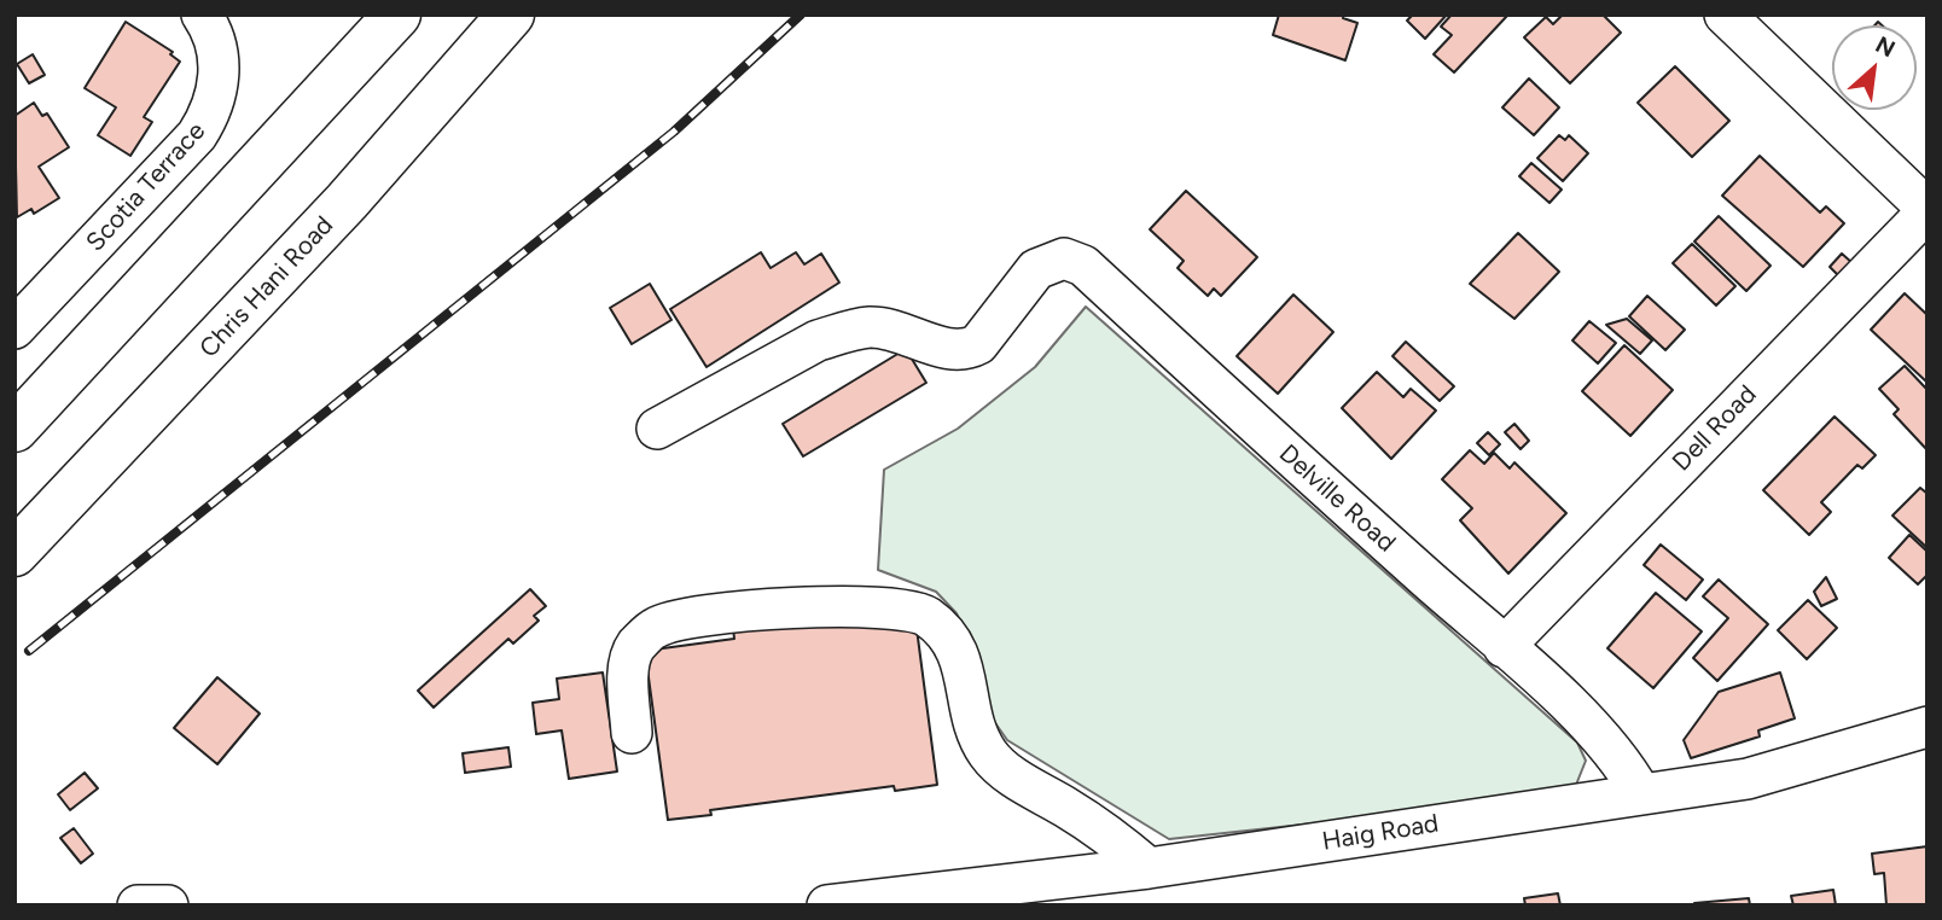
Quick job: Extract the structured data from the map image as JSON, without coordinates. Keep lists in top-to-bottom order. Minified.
{"streets":{"main road":["Chris Hani Road"],"street":["Scotia Terrace","Dell Road","Delville Road","Haig Road"]},"crossings":[["Dell Road","Delville Road"],["Delville Road","Haig Road"]],"north":"top right"}
